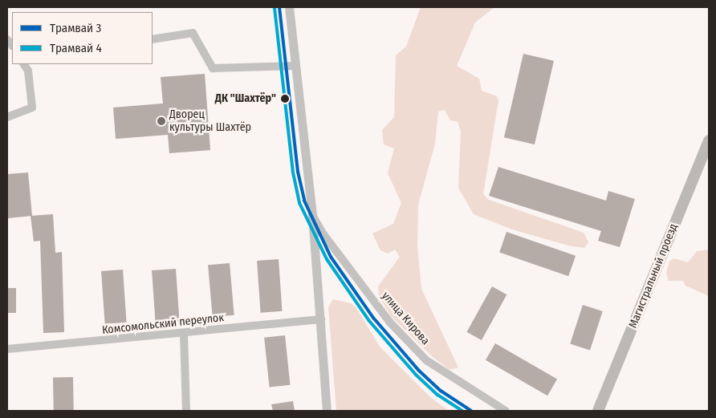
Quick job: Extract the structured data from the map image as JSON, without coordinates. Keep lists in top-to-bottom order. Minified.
{"streets":{"main road":["Магистральный проезд"],"street":["улица Кирова","Комсомольский переулок"]},"crossings":[["улица Кирова","Комсомольский переулок"]],"places":["ДК \"Шахтёр\"","Дворец культуры Шахтёр"],"lines":["tram line 3","tram line 4"],"legend":["Трамвай 3","Трамвай 4"]}
